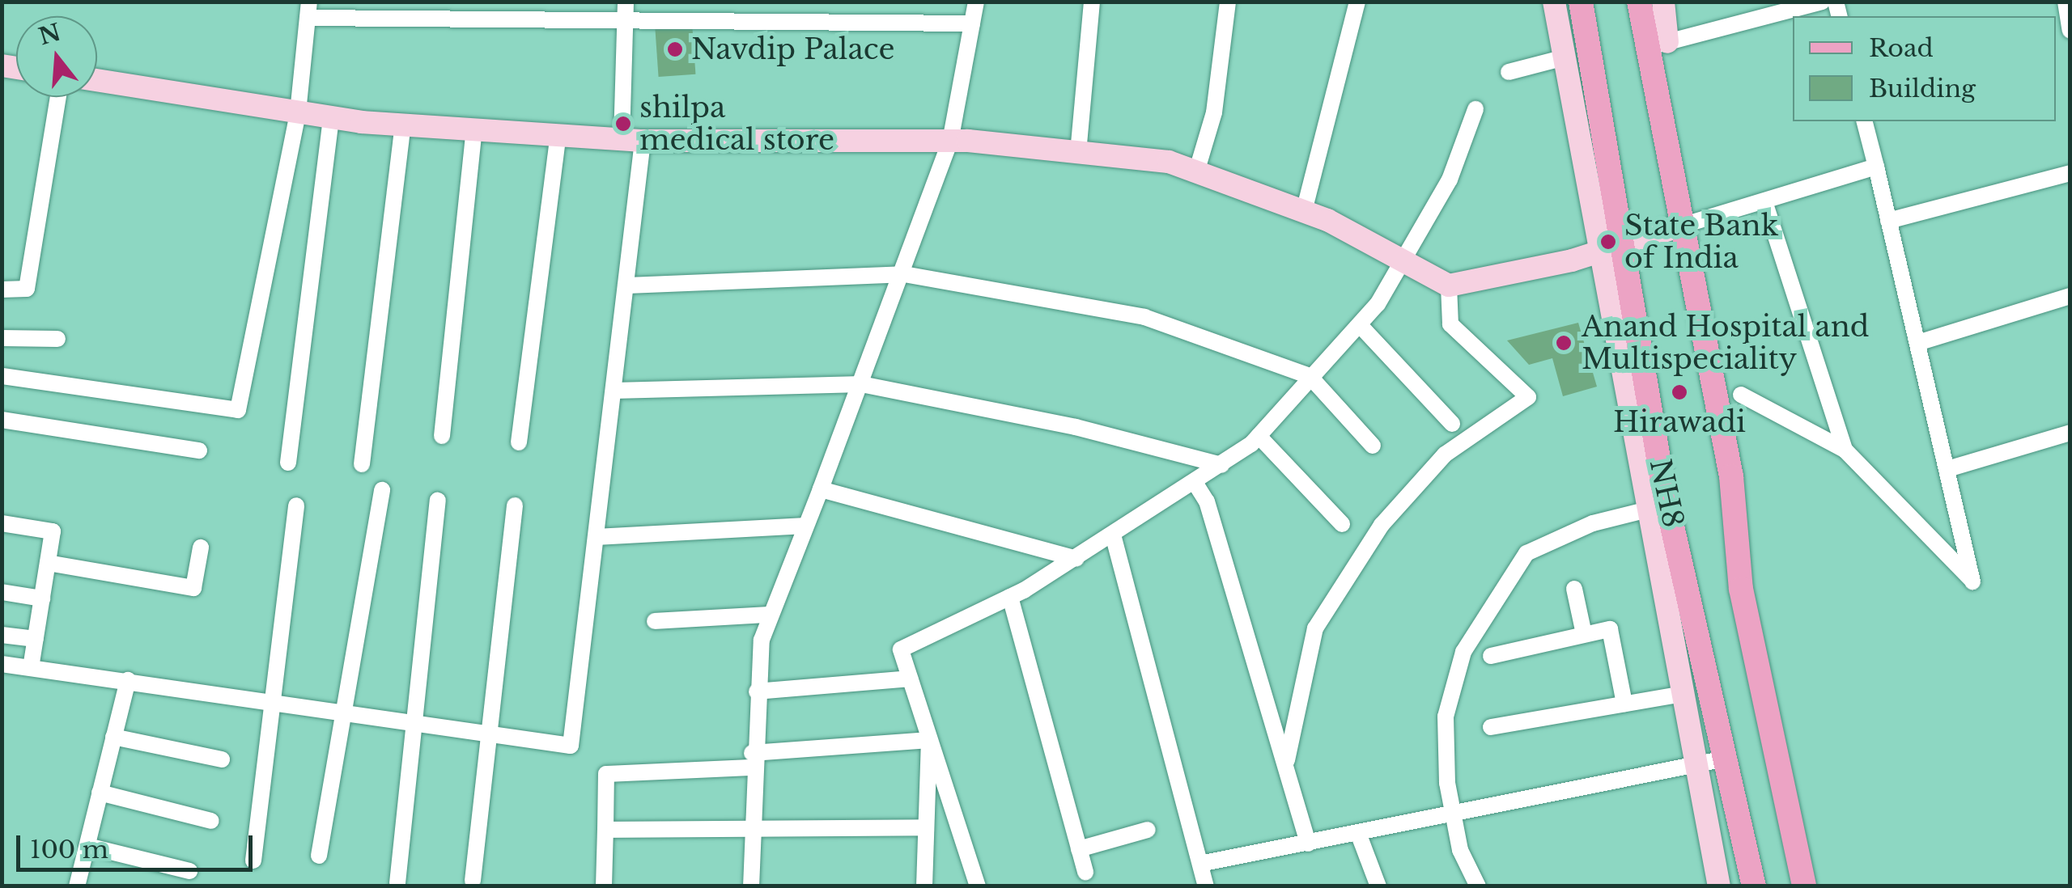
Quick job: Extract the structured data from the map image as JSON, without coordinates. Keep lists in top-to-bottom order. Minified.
{"streets":{"main road":["NH8"]},"places":["Navdip Palace","shilpa medical store","State Bank of India","Anand Hospital and Multispeciality","Hirawadi"],"legend":["Road","Building"],"scale_bar":"100 m","north":"top"}
